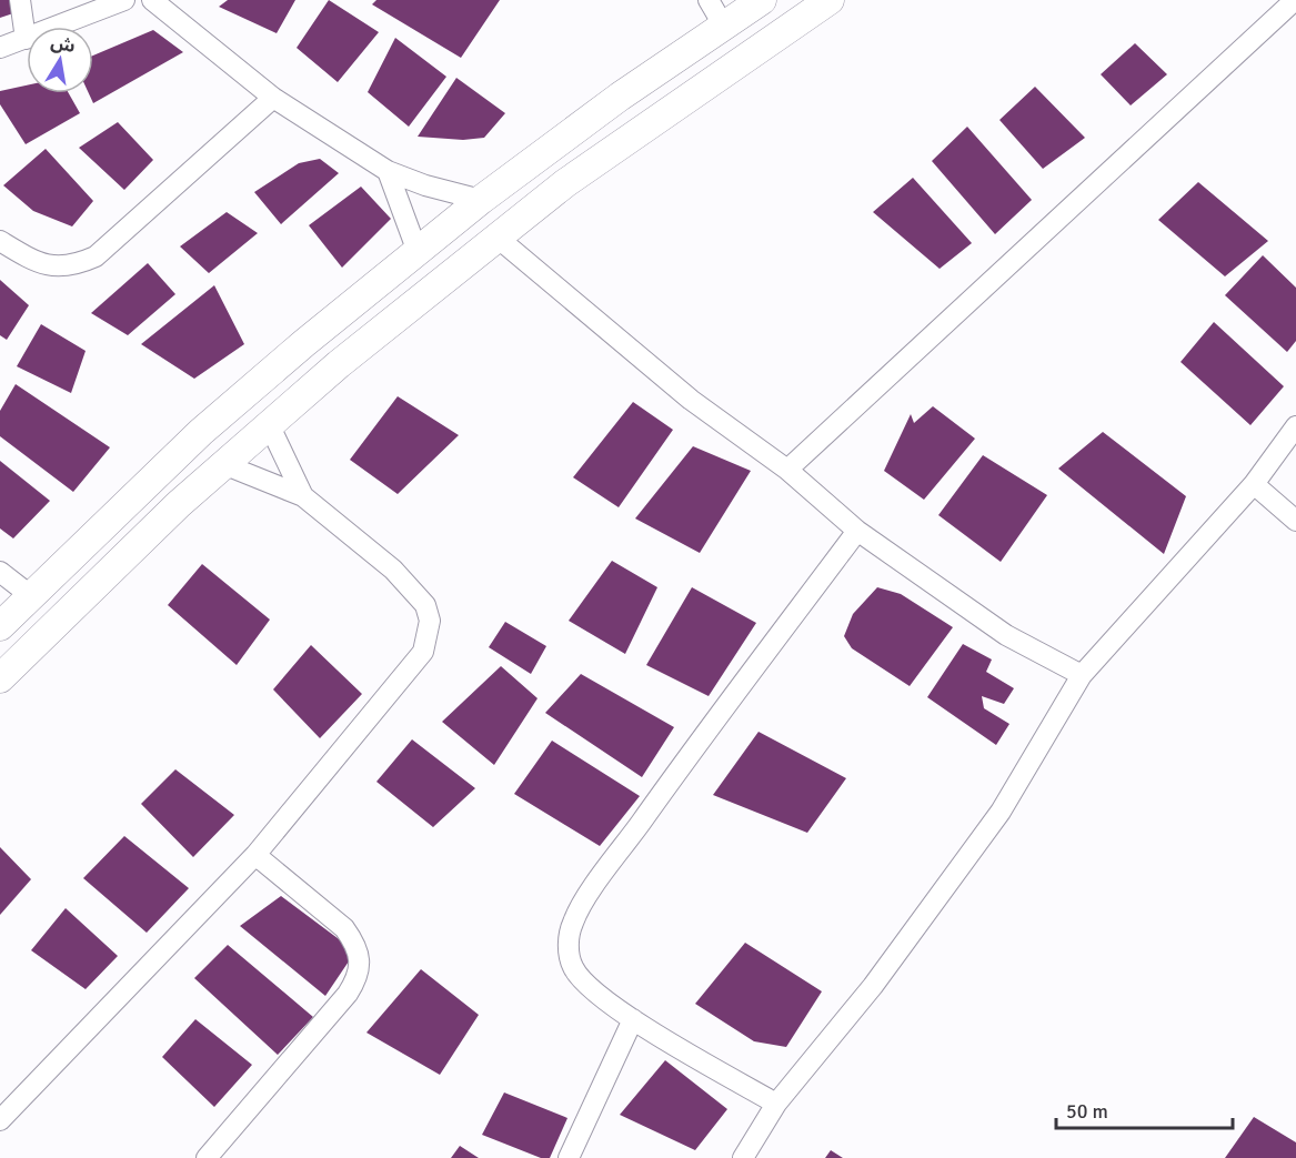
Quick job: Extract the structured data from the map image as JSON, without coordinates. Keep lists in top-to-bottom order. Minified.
{"scale_bar":"50 m","north":"top"}
